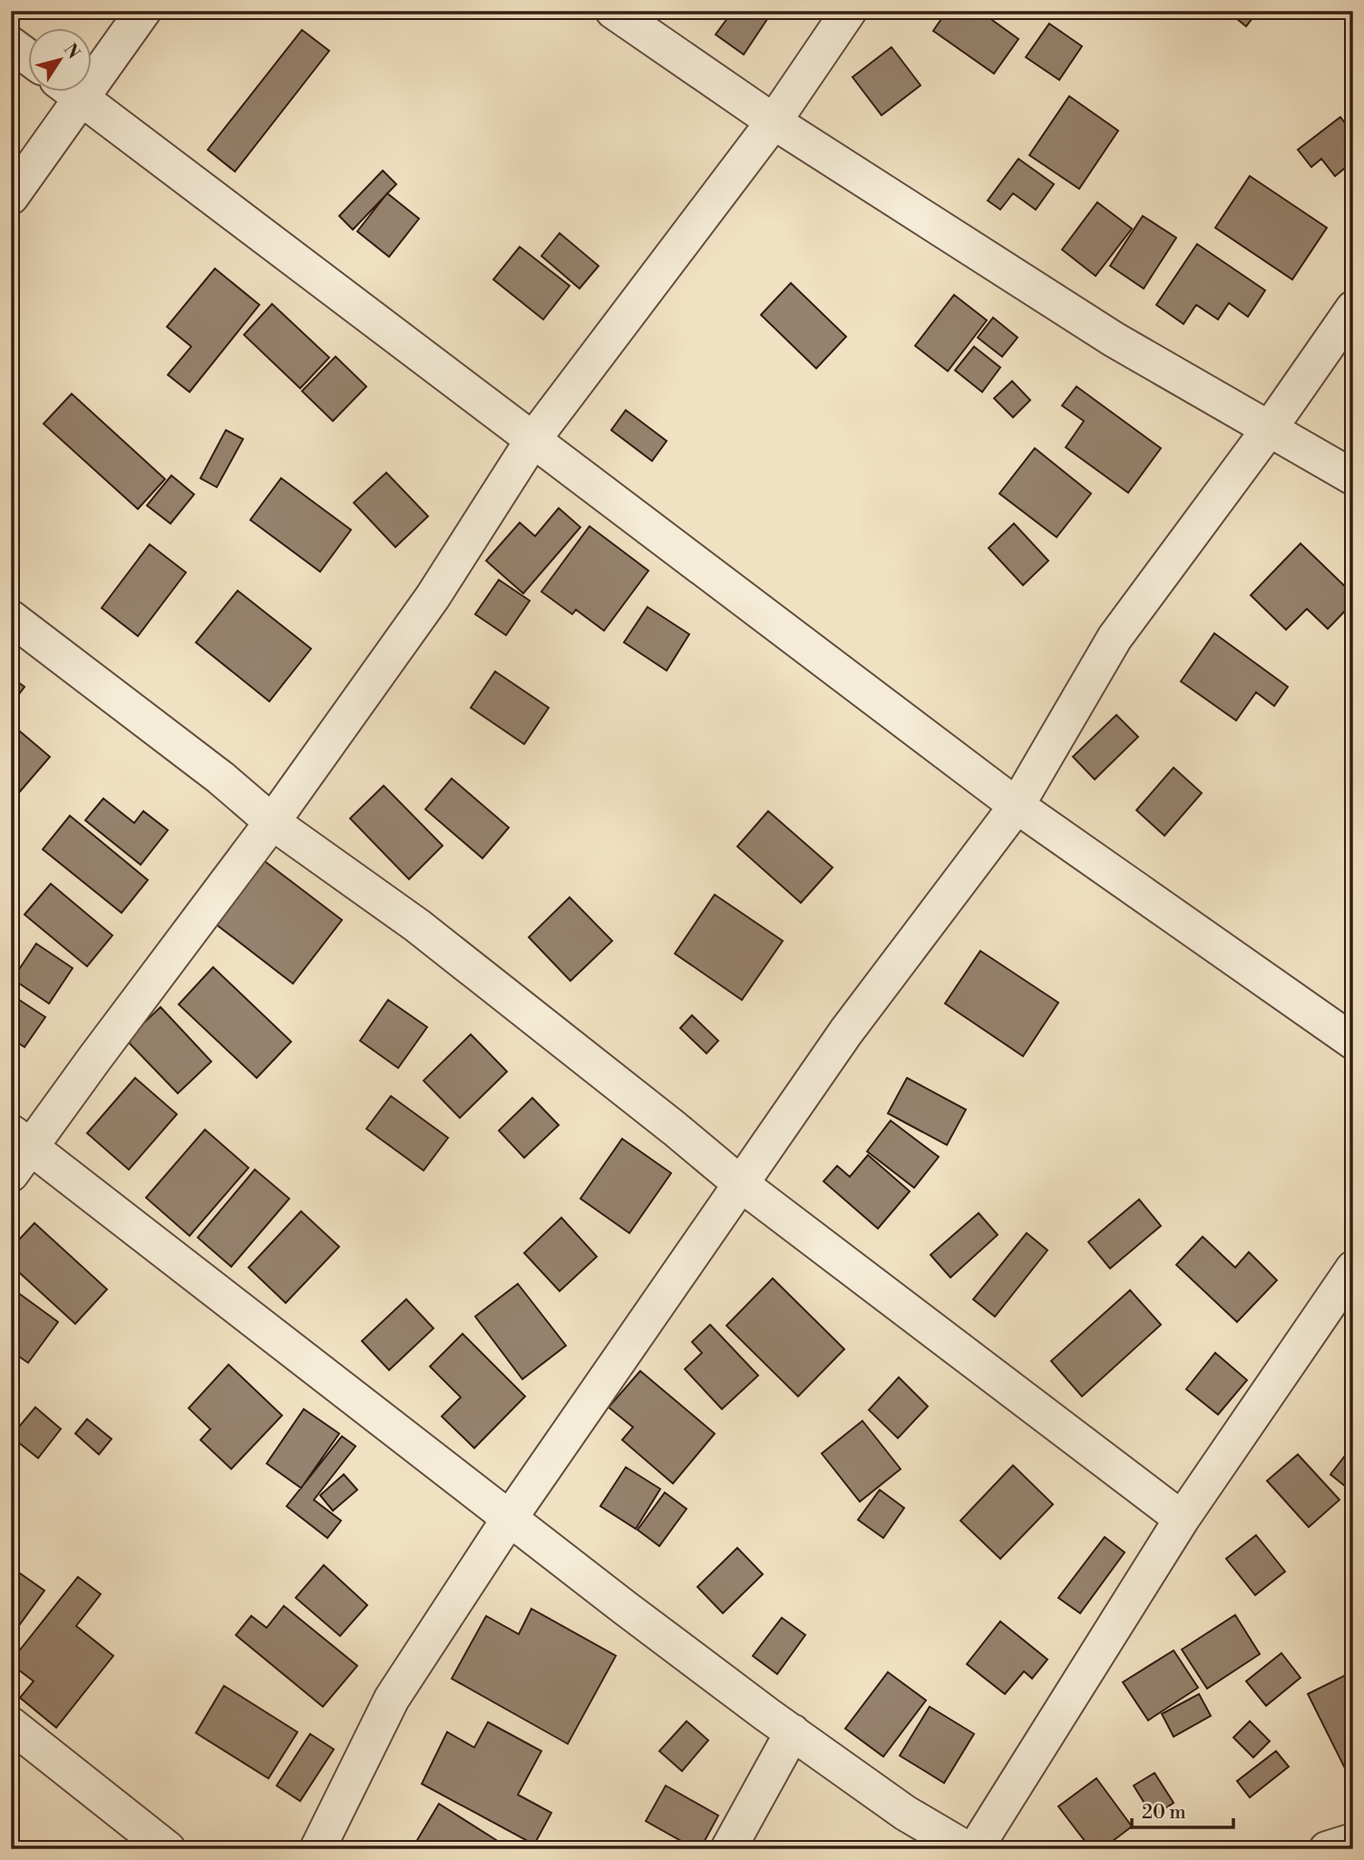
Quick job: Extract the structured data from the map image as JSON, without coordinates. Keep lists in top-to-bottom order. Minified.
{"scale_bar":"20 m","north":"top right"}
